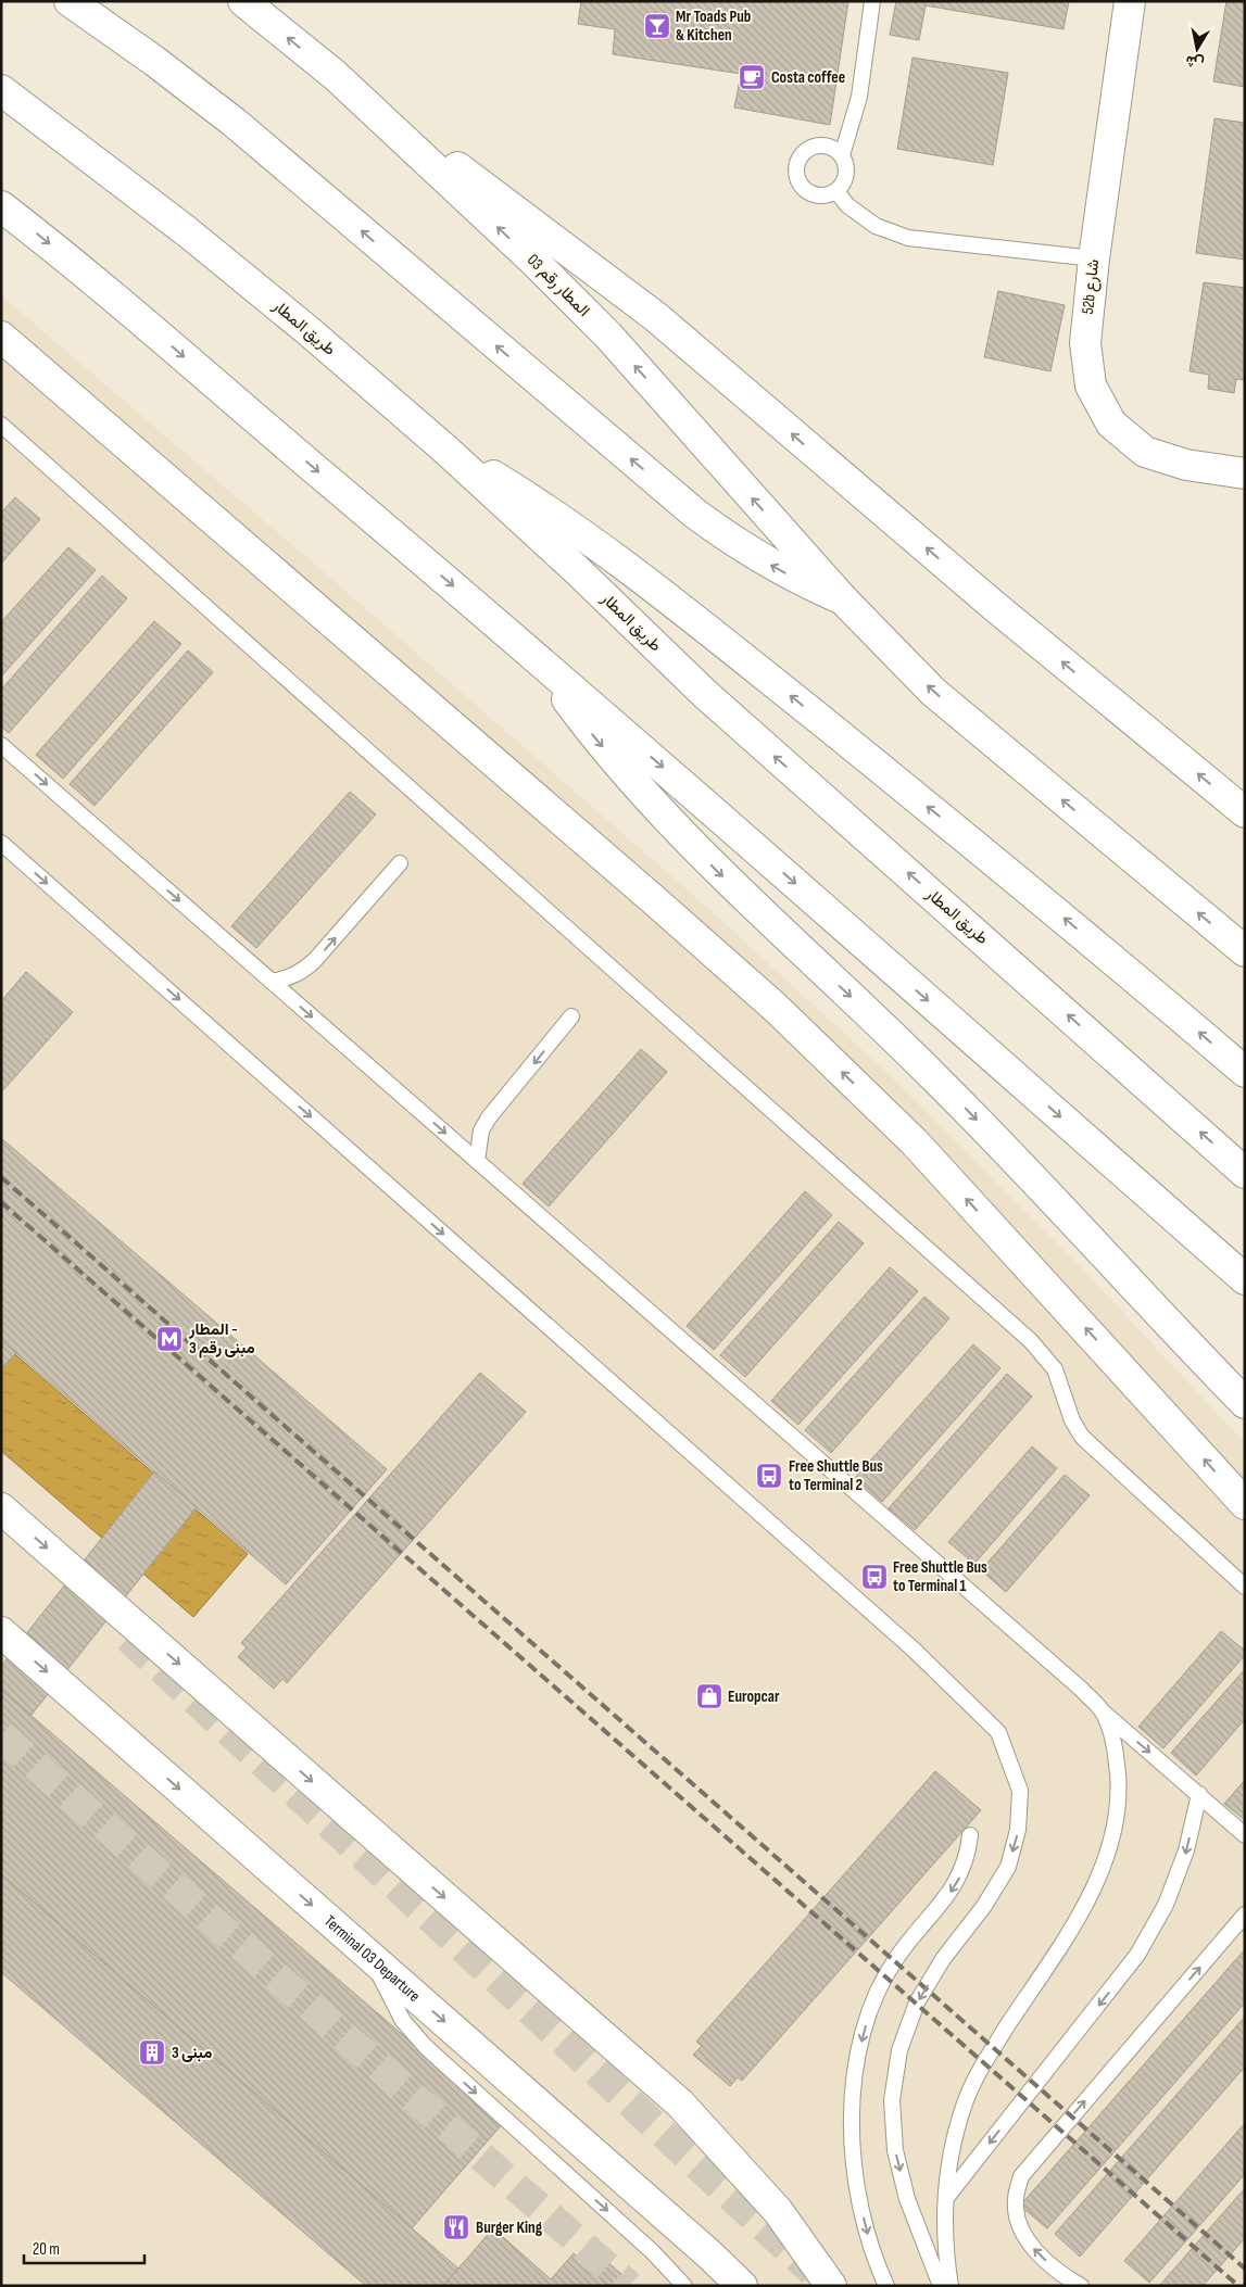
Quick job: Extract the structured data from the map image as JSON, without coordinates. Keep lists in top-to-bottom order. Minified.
{"streets":{"main road":["المطار رقم 03","52b شارع","طريق المطار","Terminal 03 Departure"]},"places":{"bar":["Mr Toads Pub & Kitchen"],"cafe":["Costa coffee"],"metro station":["المطار - مبنى رقم 3"],"bus stop":["Free Shuttle Bus to Terminal 2","Free Shuttle Bus to Terminal 1"],"shop":["Europcar"],"building":["مبنى 3"],"restaurant":["Burger King"]},"scale_bar":"20 m","north":"bottom"}
